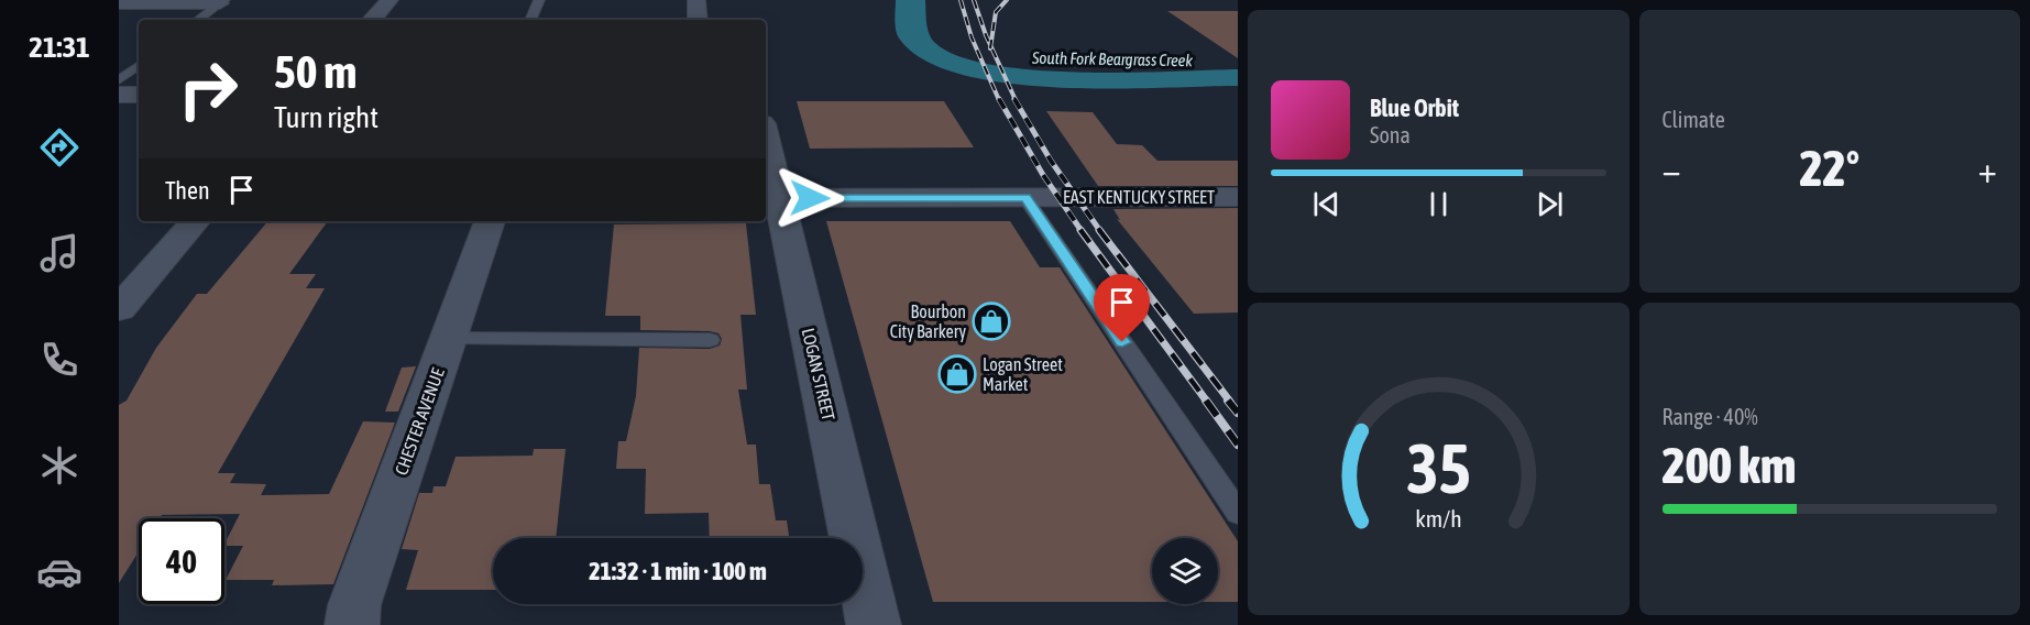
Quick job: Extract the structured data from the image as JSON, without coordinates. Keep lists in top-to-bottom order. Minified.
{"streets":{"street":["EAST KENTUCKY STREET","LOGAN STREET","CHESTER AVENUE"]},"crossings":[["EAST KENTUCKY STREET","LOGAN STREET"]],"water":["South Fork Beargrass Creek"],"places":{"shop":["Bourbon City Barkery","Logan Street Market"]},"page":{"tabs":"21:31","tile":["Climate",["Range · 40%","200 km"]],"turn":["50 m","Turn right"],"song":["Blue Orbit","Sona"],"heat":["−","22°","+"],"then":"Then","limit":"40","trip":"21:32 · 1 min · 100 m","gauge":["35","km/h"]}}
